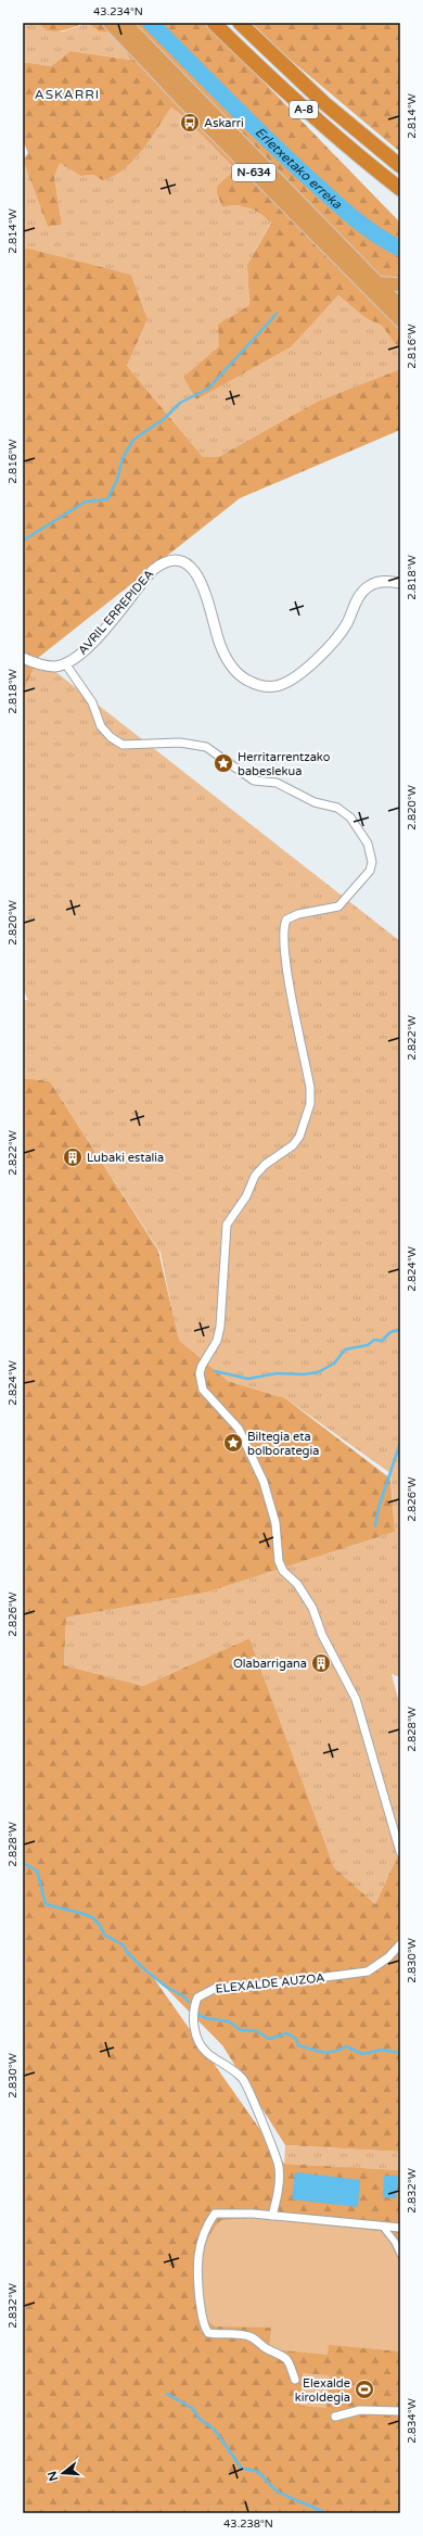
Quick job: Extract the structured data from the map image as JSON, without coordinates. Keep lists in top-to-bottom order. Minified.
{"streets":{"highway":["A-8","N-634"],"street":["AVRIL ERREPIDEA","ELEXALDE AUZOA"]},"districts":["ASKARRI"],"water":["Erletxetako erreka"],"places":{"bus stop":["Askarri"],"place":["Herritarrentzako babeslekua","Biltegia eta bolborategia"],"building":["Lubaki estalia","Olabarrigana"],"sports":["Elexalde kiroldegia"]},"north":"left","coordinates":["43.234°N","2.814°W","2.816°W","2.818°W","2.820°W","2.822°W","2.824°W","2.826°W","2.828°W","2.830°W","2.832°W","2.834°W","43.238°N"]}
